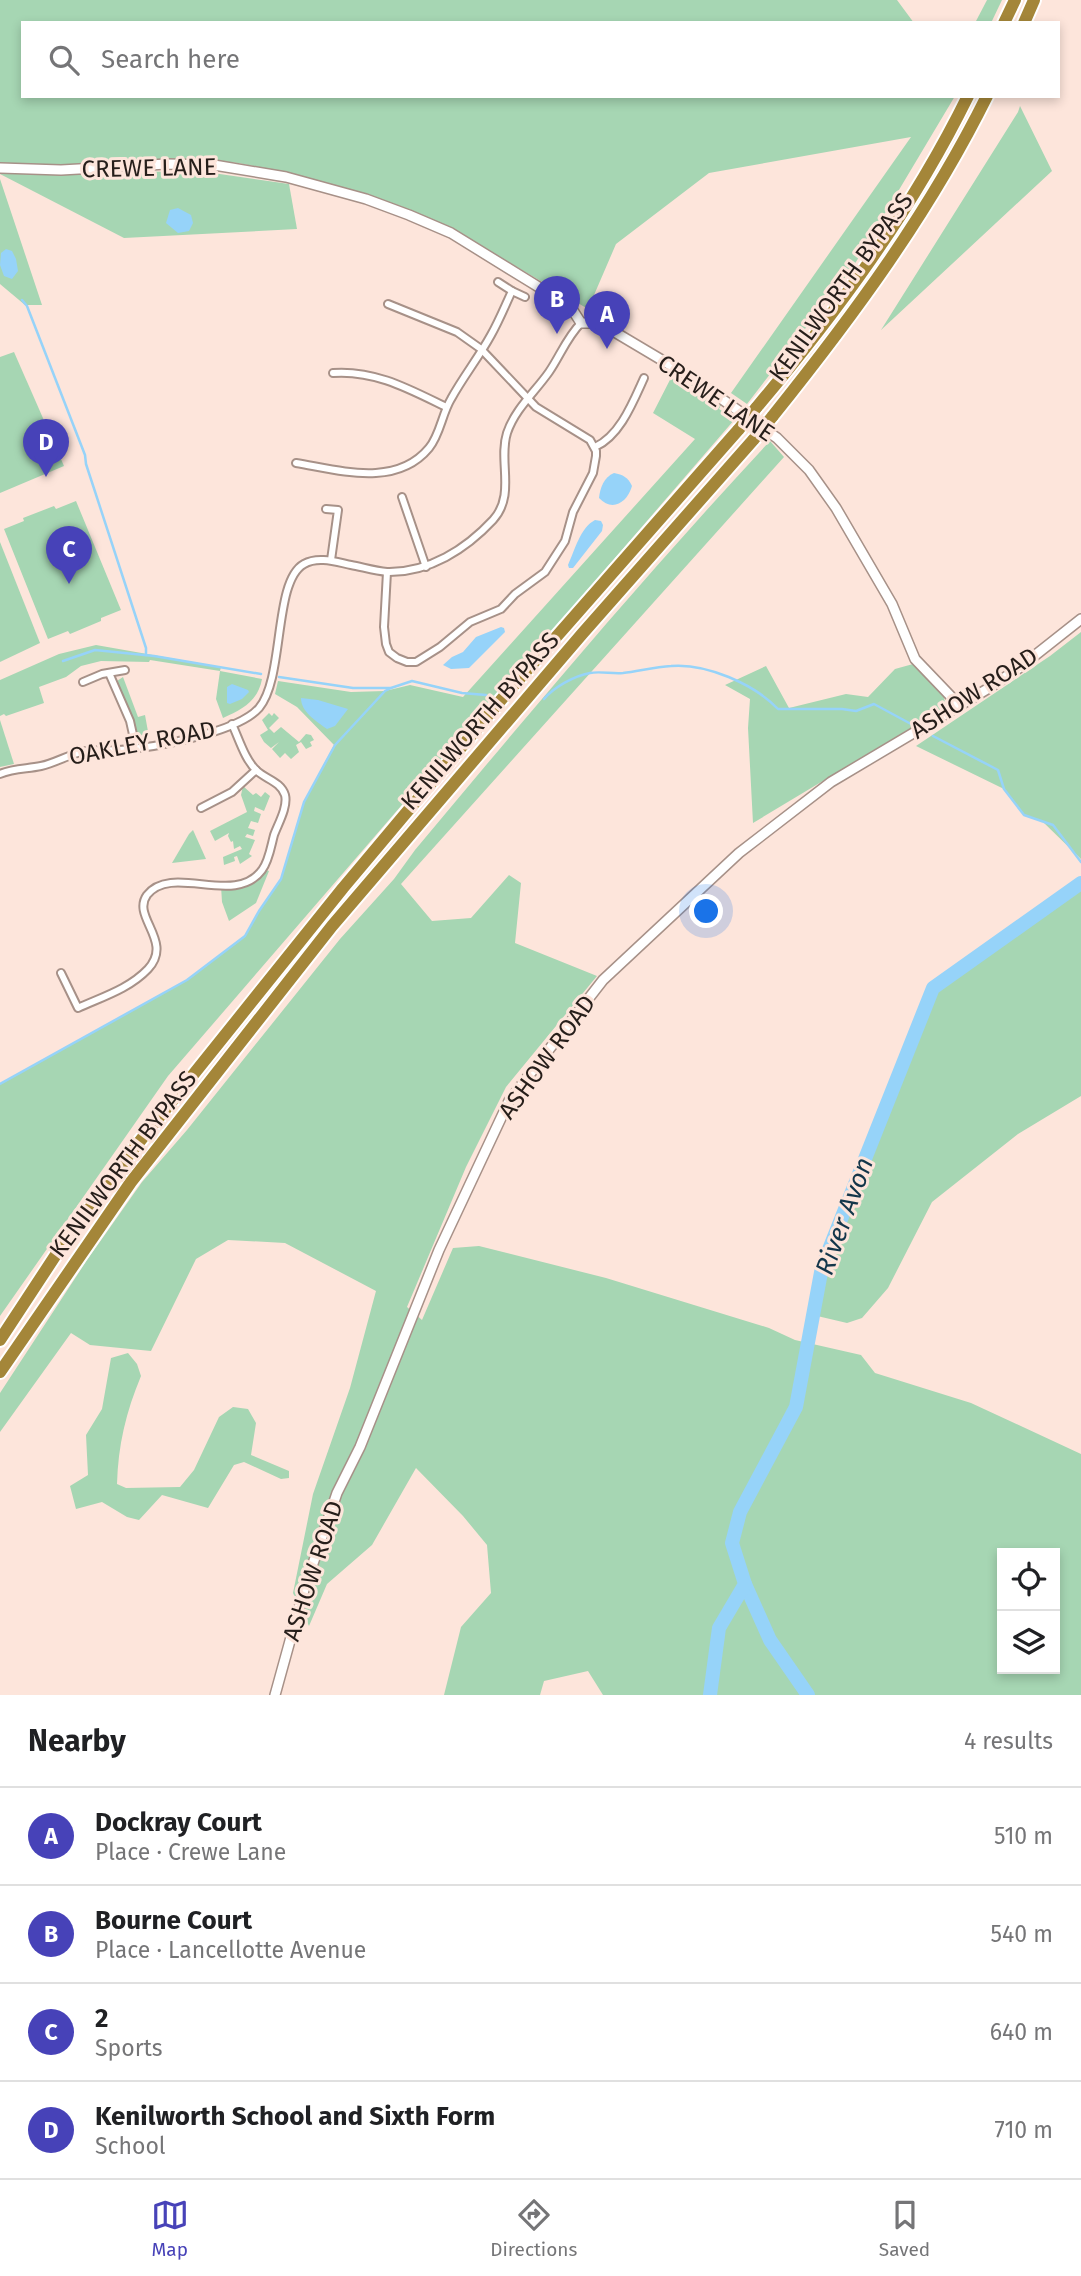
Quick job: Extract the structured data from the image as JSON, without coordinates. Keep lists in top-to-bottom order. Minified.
{"streets":{"highway":["KENILWORTH BYPASS"],"main road":["CREWE LANE","ASHOW ROAD"],"street":["OAKLEY ROAD"]},"crossings":[["CREWE LANE","ASHOW ROAD"]],"water":["River Avon"],"page":{"search":"Search here","pins":["B","A","D","C"],"heading":["Nearby","4 results"],"list":[{"mark":"A","name":"Dockray Court","note":"Place · Crewe Lane","value":"510 m"},{"mark":"B","name":"Bourne Court","note":"Place · Lancellotte Avenue","value":"540 m"},{"mark":"C","name":"2","note":"Sports","value":"640 m"},{"mark":"D","name":"Kenilworth School and Sixth Form","note":"School","value":"710 m"}],"nav":["Map","Directions","Saved"]}}
